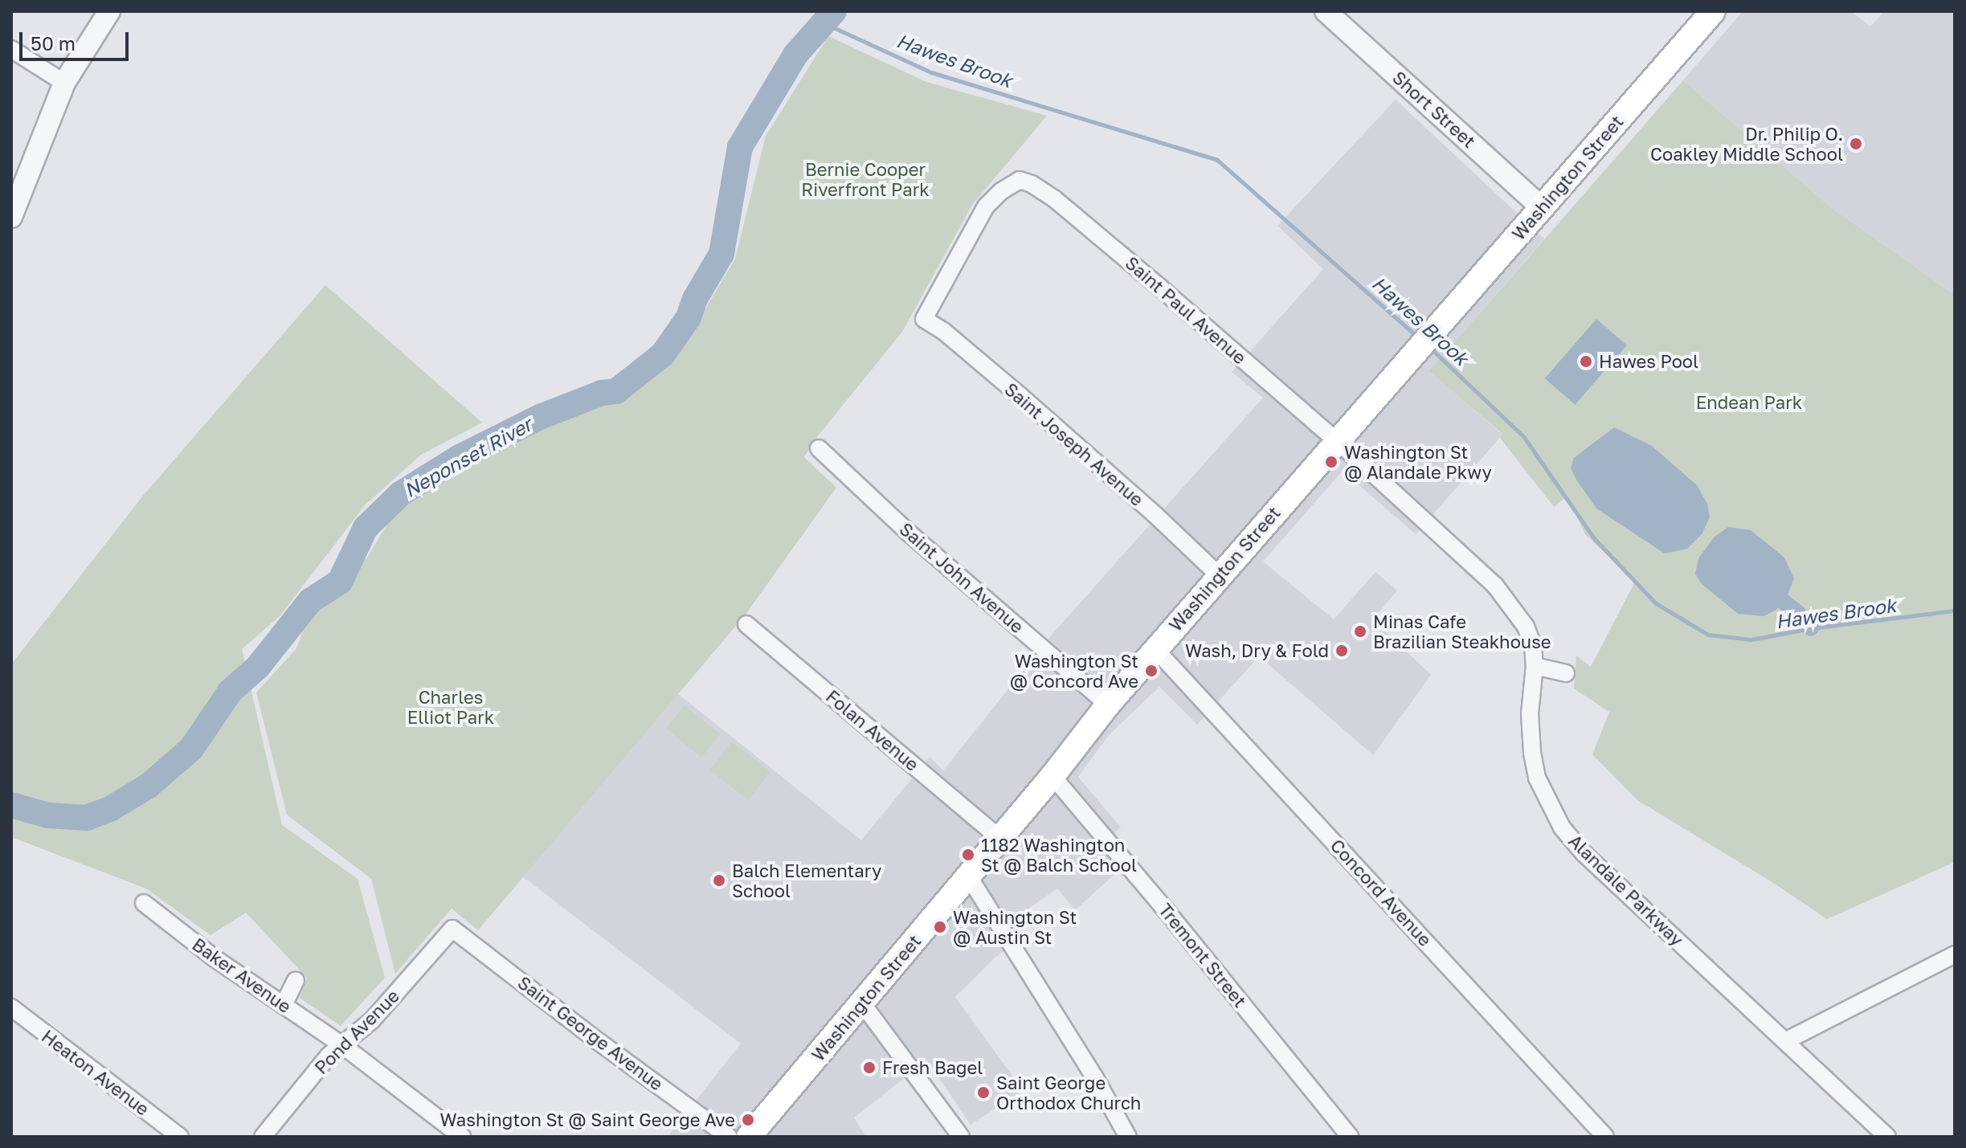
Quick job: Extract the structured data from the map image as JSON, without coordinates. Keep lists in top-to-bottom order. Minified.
{"streets":{"main road":["Washington Street"],"street":["Short Street","Saint Paul Avenue","Saint Joseph Avenue","Saint John Avenue","Folan Avenue","Alandale Parkway","Concord Avenue","Tremont Street","Baker Avenue","Pond Avenue","Saint George Avenue","Heaton Avenue"]},"crossings":[["Short Street","Washington Street"],["Washington Street","Saint Paul Avenue"],["Washington Street","Saint Joseph Avenue"],["Washington Street","Saint John Avenue"],["Washington Street","Folan Avenue"],["Washington Street","Alandale Parkway"],["Washington Street","Concord Avenue"],["Washington Street","Tremont Street"],["Saint Paul Avenue","Saint Joseph Avenue"],["Saint Paul Avenue","Alandale Parkway"],["Baker Avenue","Pond Avenue"],["Pond Avenue","Saint George Avenue"]],"water":["Hawes Brook","Neponset River"],"parks":["Bernie Cooper Riverfront Park","Endean Park","Charles Elliot Park"],"places":["Dr. Philip O. Coakley Middle School","Hawes Pool","Washington St @ Alandale Pkwy","Minas Cafe Brazilian Steakhouse","Wash, Dry & Fold","Washington St @ Concord Ave","1182 Washington St @ Balch School","Balch Elementary School","Washington St @ Austin St","Fresh Bagel","Saint George Orthodox Church","Washington St @ Saint George Ave"],"scale_bar":"50 m"}
